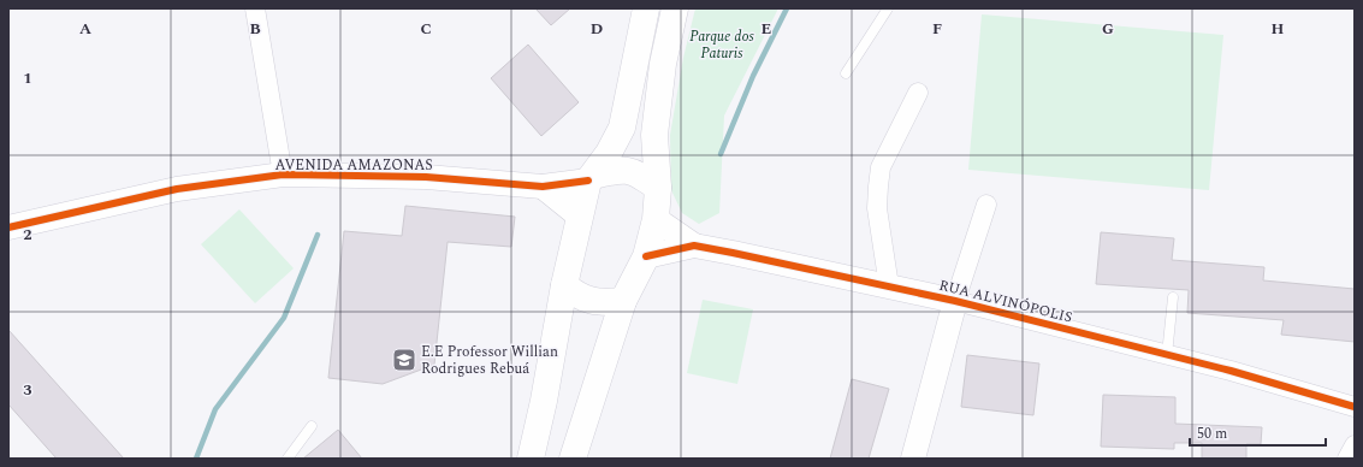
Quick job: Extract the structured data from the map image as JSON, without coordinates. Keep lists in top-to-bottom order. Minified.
{"streets":{"street":["AVENIDA AMAZONAS","RUA ALVINÓPOLIS"]},"parks":["Parque dos Paturis"],"places":{"school or university":["E.E Professor Willian Rodrigues Rebuá"]},"scale_bar":"50 m","grid":{"columns":["A","B","C","D","E","F","G","H"],"rows":["1","2","3"]}}
